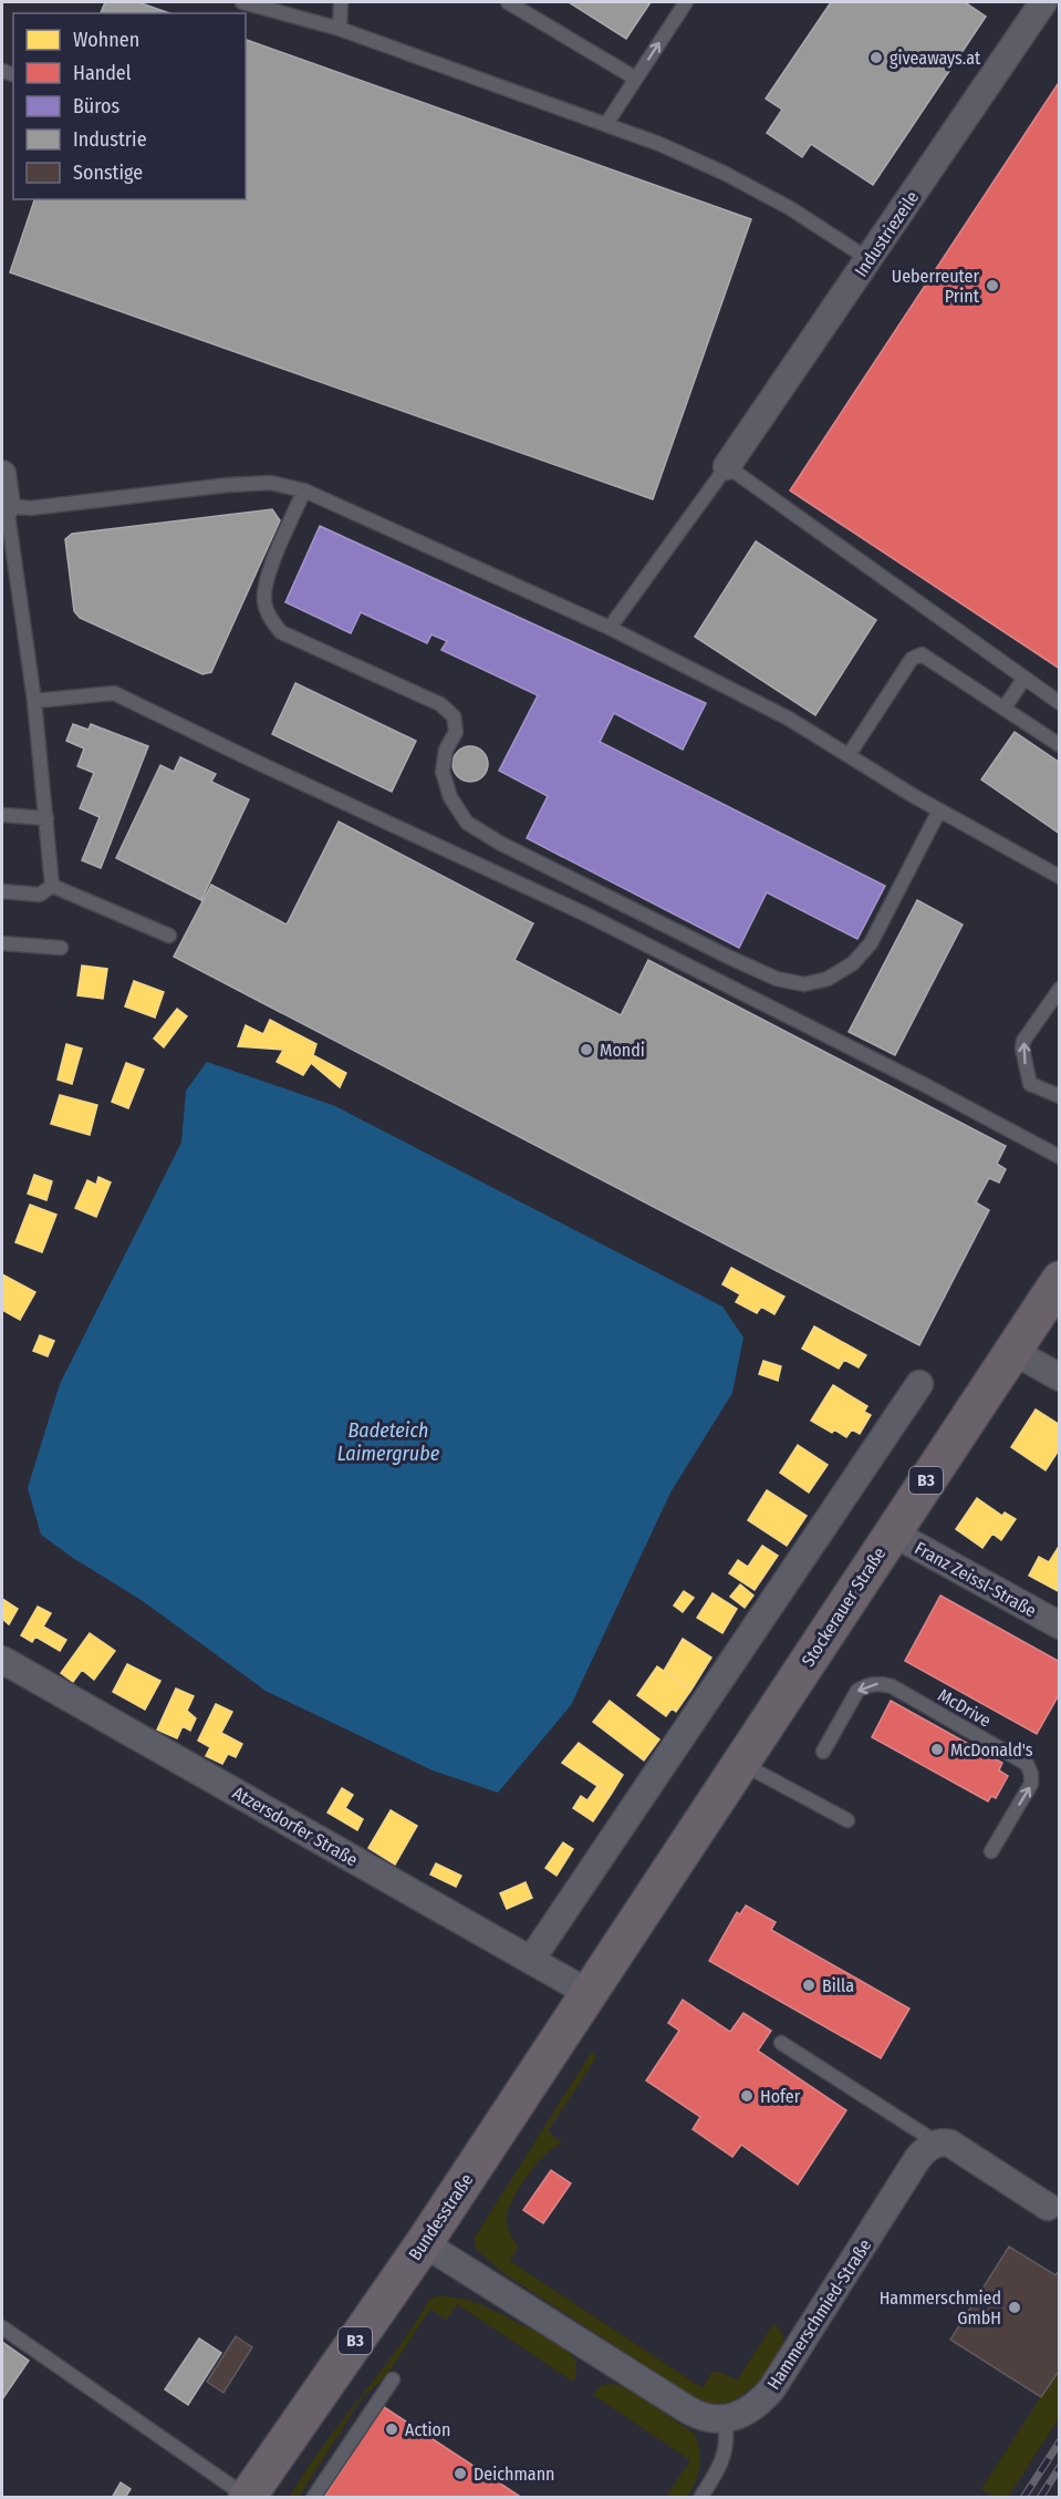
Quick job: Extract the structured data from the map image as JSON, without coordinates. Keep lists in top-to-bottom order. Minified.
{"streets":{"main road":["B3","Stockerauer Straße","Bundesstraße"],"street":["Industriezeile","Franz Zeissl-Straße","Atzersdorfer Straße","Hammerschmied-Straße"],"lane":["McDrive"]},"crossings":[["Franz Zeissl-Straße","Stockerauer Straße"],["Stockerauer Straße","Bundesstraße"],["Atzersdorfer Straße","Bundesstraße"],["Bundesstraße","Hammerschmied-Straße"]],"water":["Badeteich Laimergrube"],"places":["giveaways.at","Ueberreuter Print","Mondi","McDonald's","Billa","Hofer","Hammerschmied GmbH","Action","Deichmann"],"legend":["Wohnen","Handel","Büros","Industrie","Sonstige"]}
